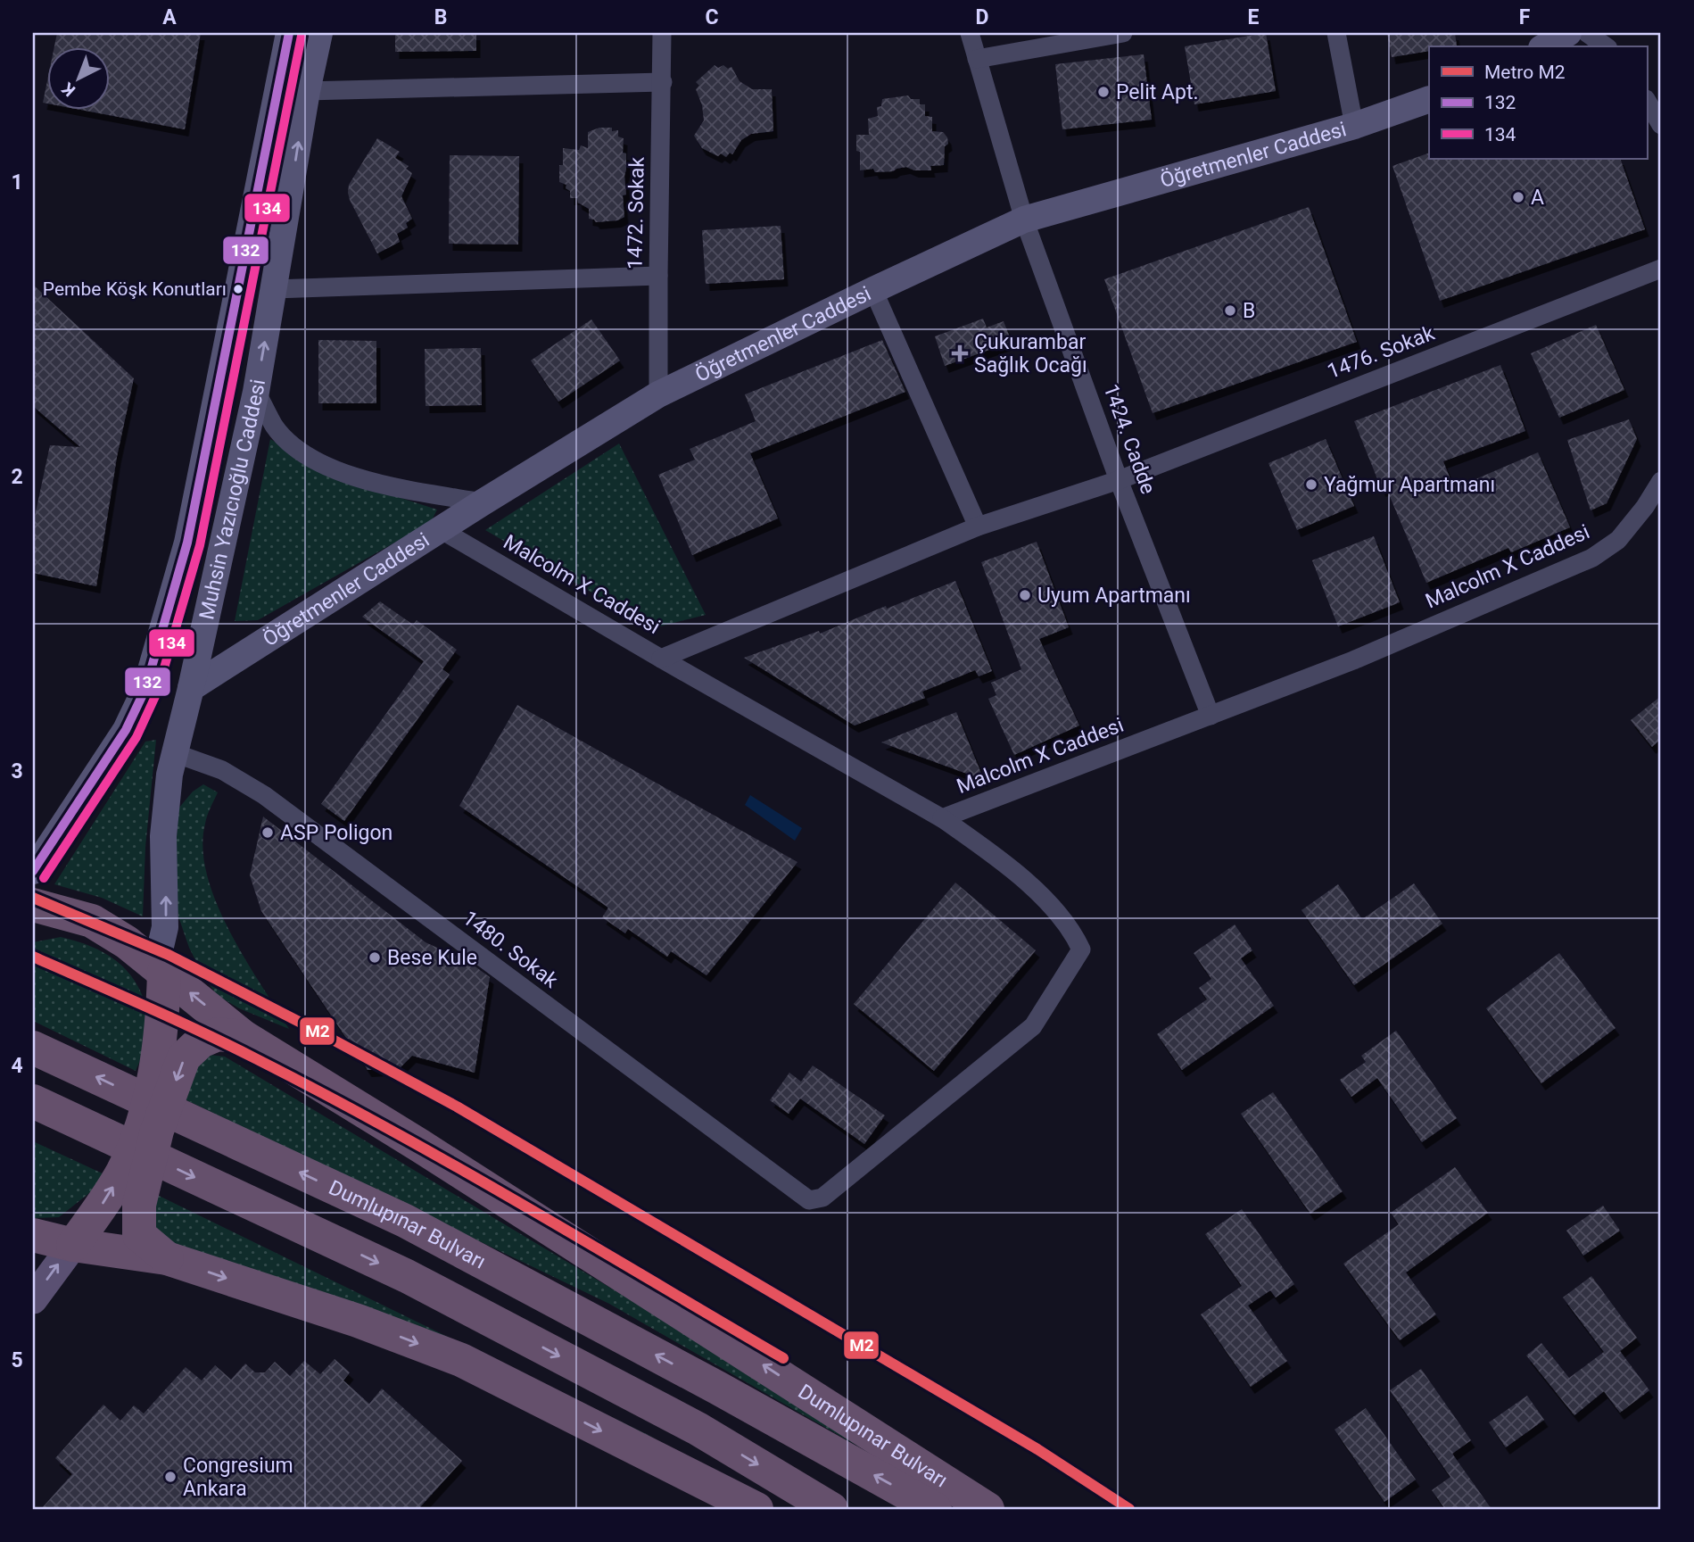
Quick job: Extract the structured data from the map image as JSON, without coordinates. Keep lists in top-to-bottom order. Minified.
{"streets":{"highway":["Dumlupınar Bulvarı"],"main road":["Öğretmenler Caddesi","Muhsin Yazıcıoğlu Caddesi"],"street":["1472. Sokak","1476. Sokak","1424. Cadde","Malcolm X Caddesi","1480. Sokak"]},"crossings":[["Öğretmenler Caddesi","1472. Sokak"],["Öğretmenler Caddesi","1424. Cadde"],["Öğretmenler Caddesi","Muhsin Yazıcıoğlu Caddesi"],["Öğretmenler Caddesi","Malcolm X Caddesi"],["1476. Sokak","1424. Cadde"],["1476. Sokak","Malcolm X Caddesi"],["1424. Cadde","Malcolm X Caddesi"],["Muhsin Yazıcıoğlu Caddesi","1480. Sokak"],["Muhsin Yazıcıoğlu Caddesi","Dumlupınar Bulvarı"],["Malcolm X Caddesi","1480. Sokak"]],"places":{"other":["Pelit Apt.","A","Pembe Köşk Konutları","B","Yağmur Apartmanı","Uyum Apartmanı","ASP Poligon","Bese Kule","Congresium Ankara"],"health":["Çukurambar Sağlık Ocağı"]},"lines":["transit line 132","transit line 134","metro line M2"],"legend":["Metro M2","132","134"],"north":"bottom left","grid":{"columns":["A","B","C","D","E","F"],"rows":["1","2","3","4","5"]}}
